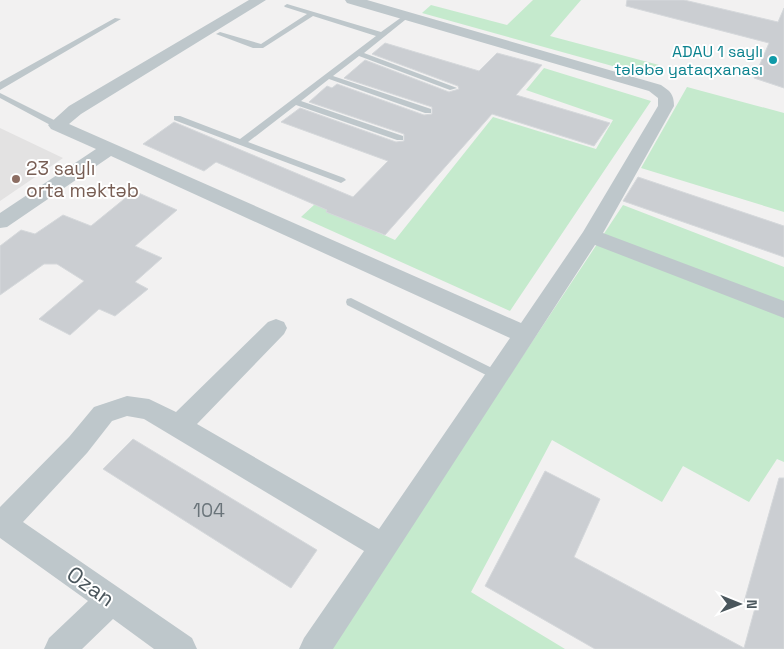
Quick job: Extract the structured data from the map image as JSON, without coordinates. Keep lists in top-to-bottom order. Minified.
{"streets":{"street":["Ozan"]},"places":["ADAU 1 saylı tələbə yataqxanası","23 saylı orta məktəb"],"house_numbers":["104"],"north":"right"}
